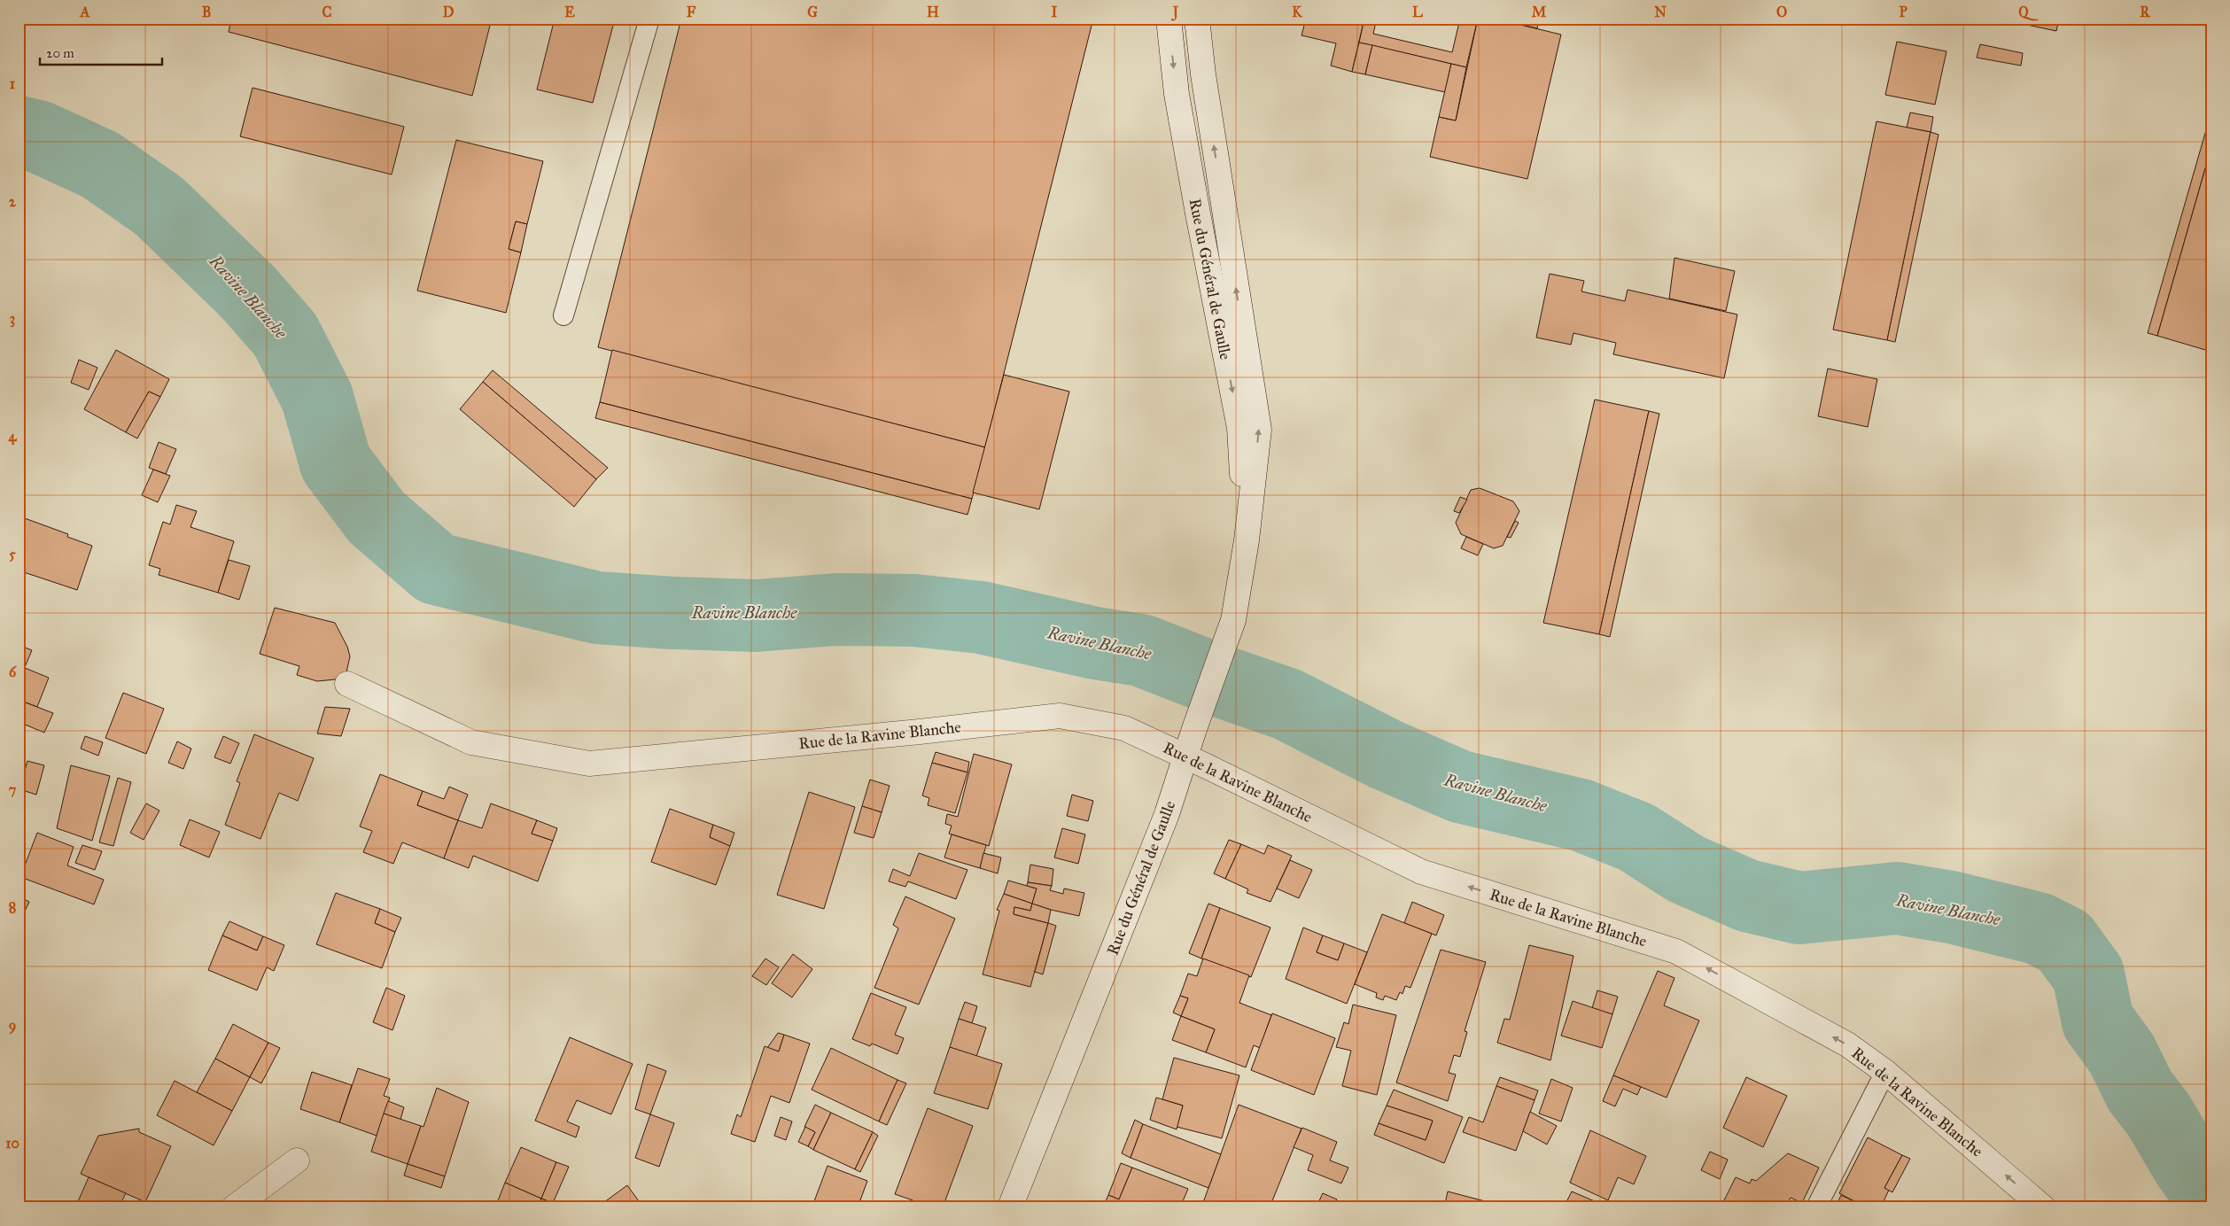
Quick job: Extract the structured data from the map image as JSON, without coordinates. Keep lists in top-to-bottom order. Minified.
{"streets":{"street":["Rue du Général de Gaulle","Rue de la Ravine Blanche"]},"crossings":[["Rue du Général de Gaulle","Rue de la Ravine Blanche"]],"one_way":["Rue de la Ravine Blanche"],"water":["Ravine Blanche"],"scale_bar":"20 m","grid":{"columns":["A","B","C","D","E","F","G","H","I","J","K","L","M","N","O","P","Q","R"],"rows":["1","2","3","4","5","6","7","8","9","10"]}}
